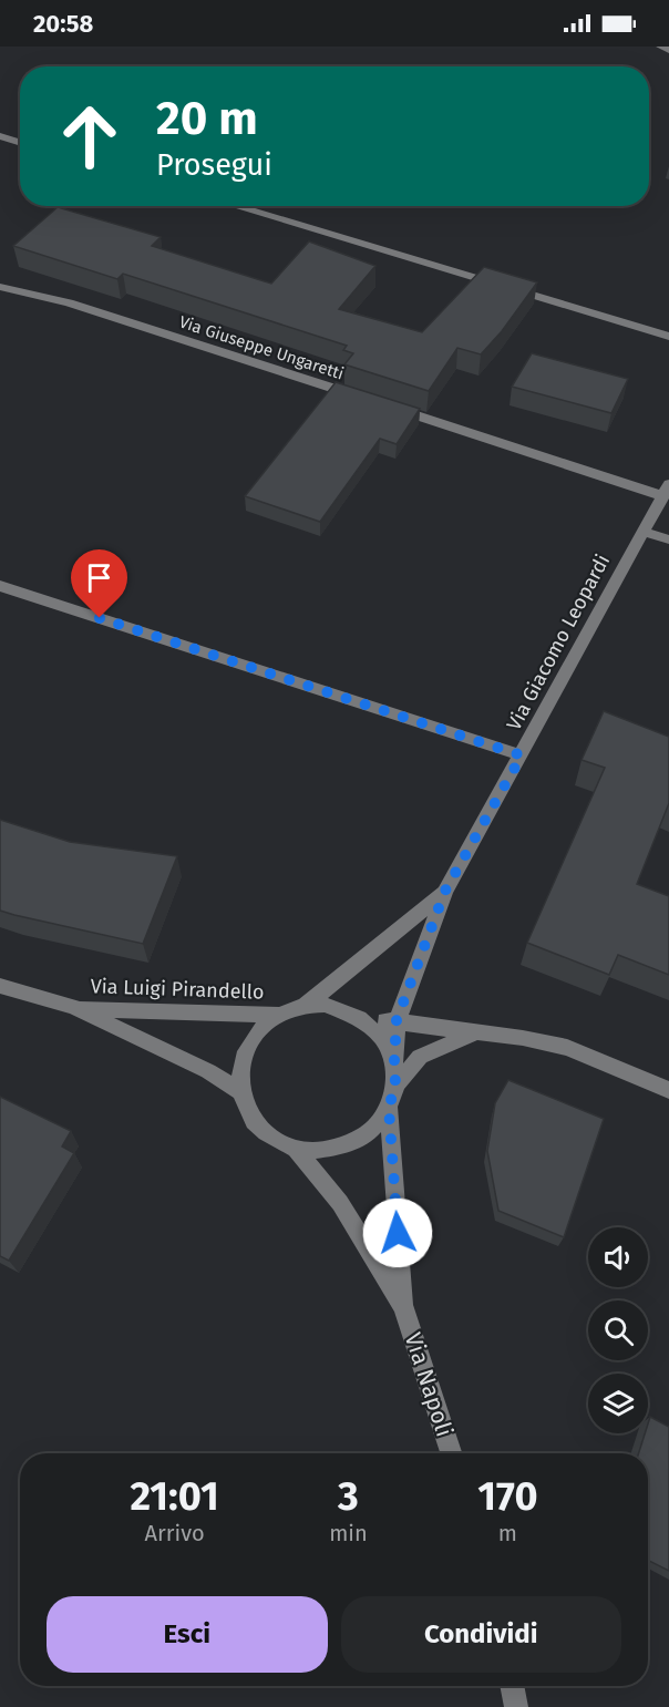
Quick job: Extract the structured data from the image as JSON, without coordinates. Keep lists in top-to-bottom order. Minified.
{"streets":{"street":["Via Giuseppe Ungaretti","Via Giacomo Leopardi","Via Luigi Pirandello","Via Napoli"]},"crossings":[["Via Giacomo Leopardi","Via Luigi Pirandello"],["Via Giacomo Leopardi","Via Napoli"],["Via Luigi Pirandello","Via Napoli"]],"page":{"status":"20:58","turn":["20 m","Prosegui"],"eta":["21:01","Arrivo","3","min","170","m"],"buttons":["Esci","Condividi"]}}
